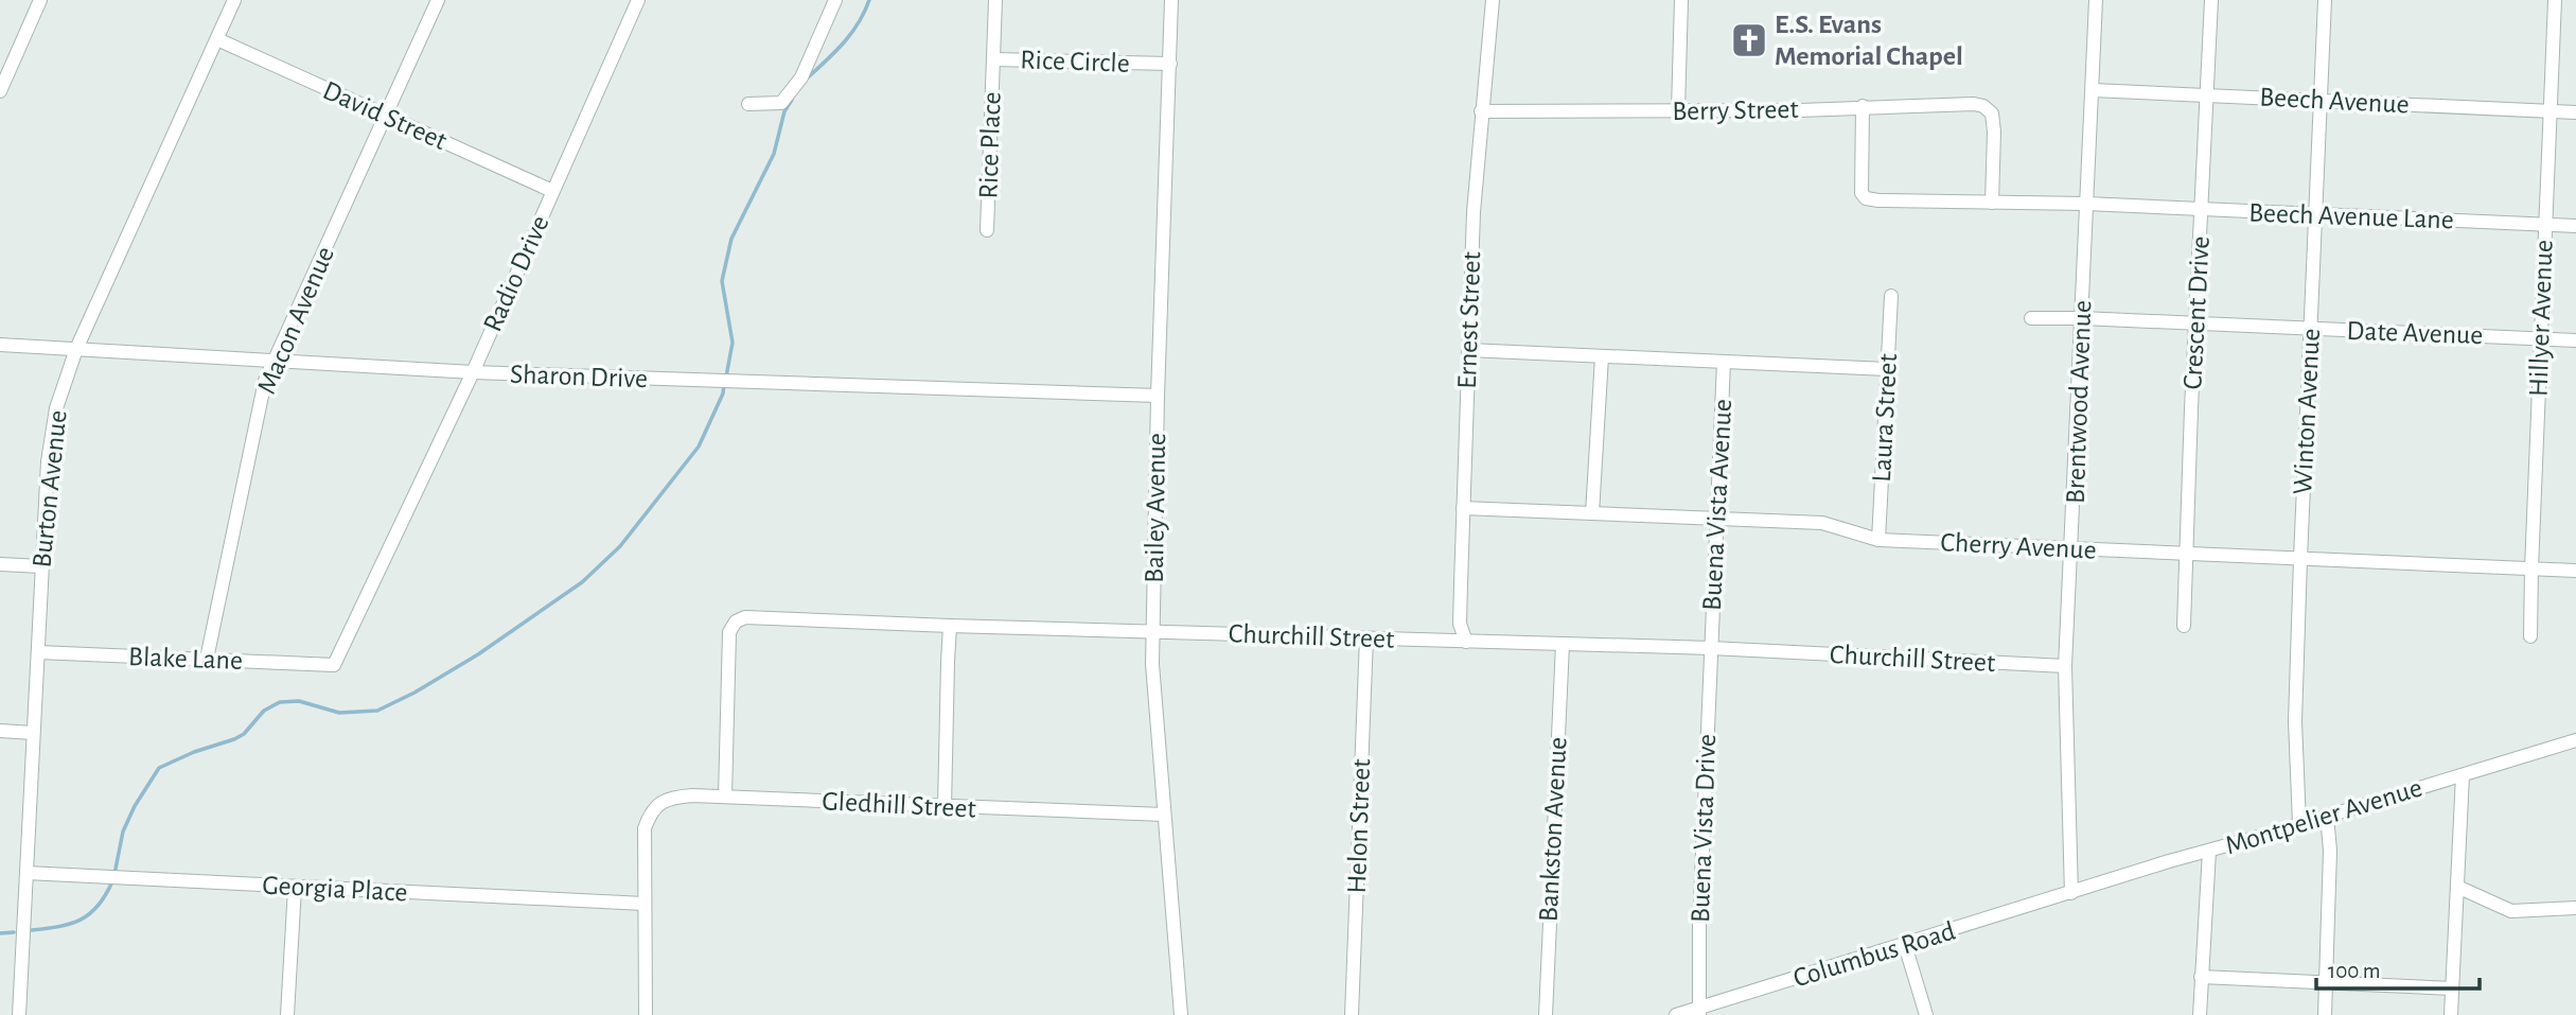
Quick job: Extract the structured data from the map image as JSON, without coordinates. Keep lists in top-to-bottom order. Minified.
{"streets":{"street":["Rice Circle","Beech Avenue","Berry Street","David Street","Rice Place","Beech Avenue Lane","Radio Drive","Crescent Drive","Hillyer Avenue","Macon Avenue","Ernest Street","Date Avenue","Sharon Drive","Brentwood Avenue","Winton Avenue","Laura Street","Burton Avenue","Buena Vista Avenue","Bailey Avenue","Cherry Avenue","Churchill Street","Blake Lane","Gledhill Street","Montpelier Avenue","Helon Street","Buena Vista Drive","Bankston Avenue","Georgia Place","Columbus Road"]},"crossings":[["Rice Circle","Rice Place"],["Rice Circle","Bailey Avenue"],["Beech Avenue","Crescent Drive"],["Beech Avenue","Hillyer Avenue"],["Beech Avenue","Brentwood Avenue"],["Beech Avenue","Winton Avenue"],["Berry Street","Beech Avenue Lane"],["Berry Street","Ernest Street"],["David Street","Radio Drive"],["David Street","Macon Avenue"],["David Street","Burton Avenue"],["Beech Avenue Lane","Crescent Drive"],["Beech Avenue Lane","Hillyer Avenue"],["Beech Avenue Lane","Brentwood Avenue"],["Beech Avenue Lane","Winton Avenue"],["Radio Drive","Sharon Drive"],["Radio Drive","Blake Lane"],["Crescent Drive","Date Avenue"],["Crescent Drive","Cherry Avenue"],["Hillyer Avenue","Date Avenue"],["Hillyer Avenue","Cherry Avenue"],["Macon Avenue","Sharon Drive"],["Macon Avenue","Blake Lane"],["Ernest Street","Cherry Avenue"],["Ernest Street","Churchill Street"],["Date Avenue","Brentwood Avenue"],["Date Avenue","Winton Avenue"],["Sharon Drive","Burton Avenue"],["Sharon Drive","Bailey Avenue"],["Brentwood Avenue","Cherry Avenue"],["Brentwood Avenue","Churchill Street"],["Brentwood Avenue","Montpelier Avenue"],["Brentwood Avenue","Columbus Road"],["Winton Avenue","Cherry Avenue"],["Winton Avenue","Montpelier Avenue"],["Laura Street","Cherry Avenue"],["Burton Avenue","Blake Lane"],["Burton Avenue","Georgia Place"],["Buena Vista Avenue","Cherry Avenue"],["Buena Vista Avenue","Churchill Street"],["Buena Vista Avenue","Buena Vista Drive"],["Bailey Avenue","Churchill Street"],["Bailey Avenue","Gledhill Street"],["Churchill Street","Gledhill Street"],["Churchill Street","Helon Street"],["Churchill Street","Buena Vista Drive"],["Churchill Street","Bankston Avenue"],["Gledhill Street","Georgia Place"],["Montpelier Avenue","Columbus Road"],["Buena Vista Drive","Columbus Road"]],"places":{"church":["E.S. Evans Memorial Chapel"]},"scale_bar":"100 m"}
